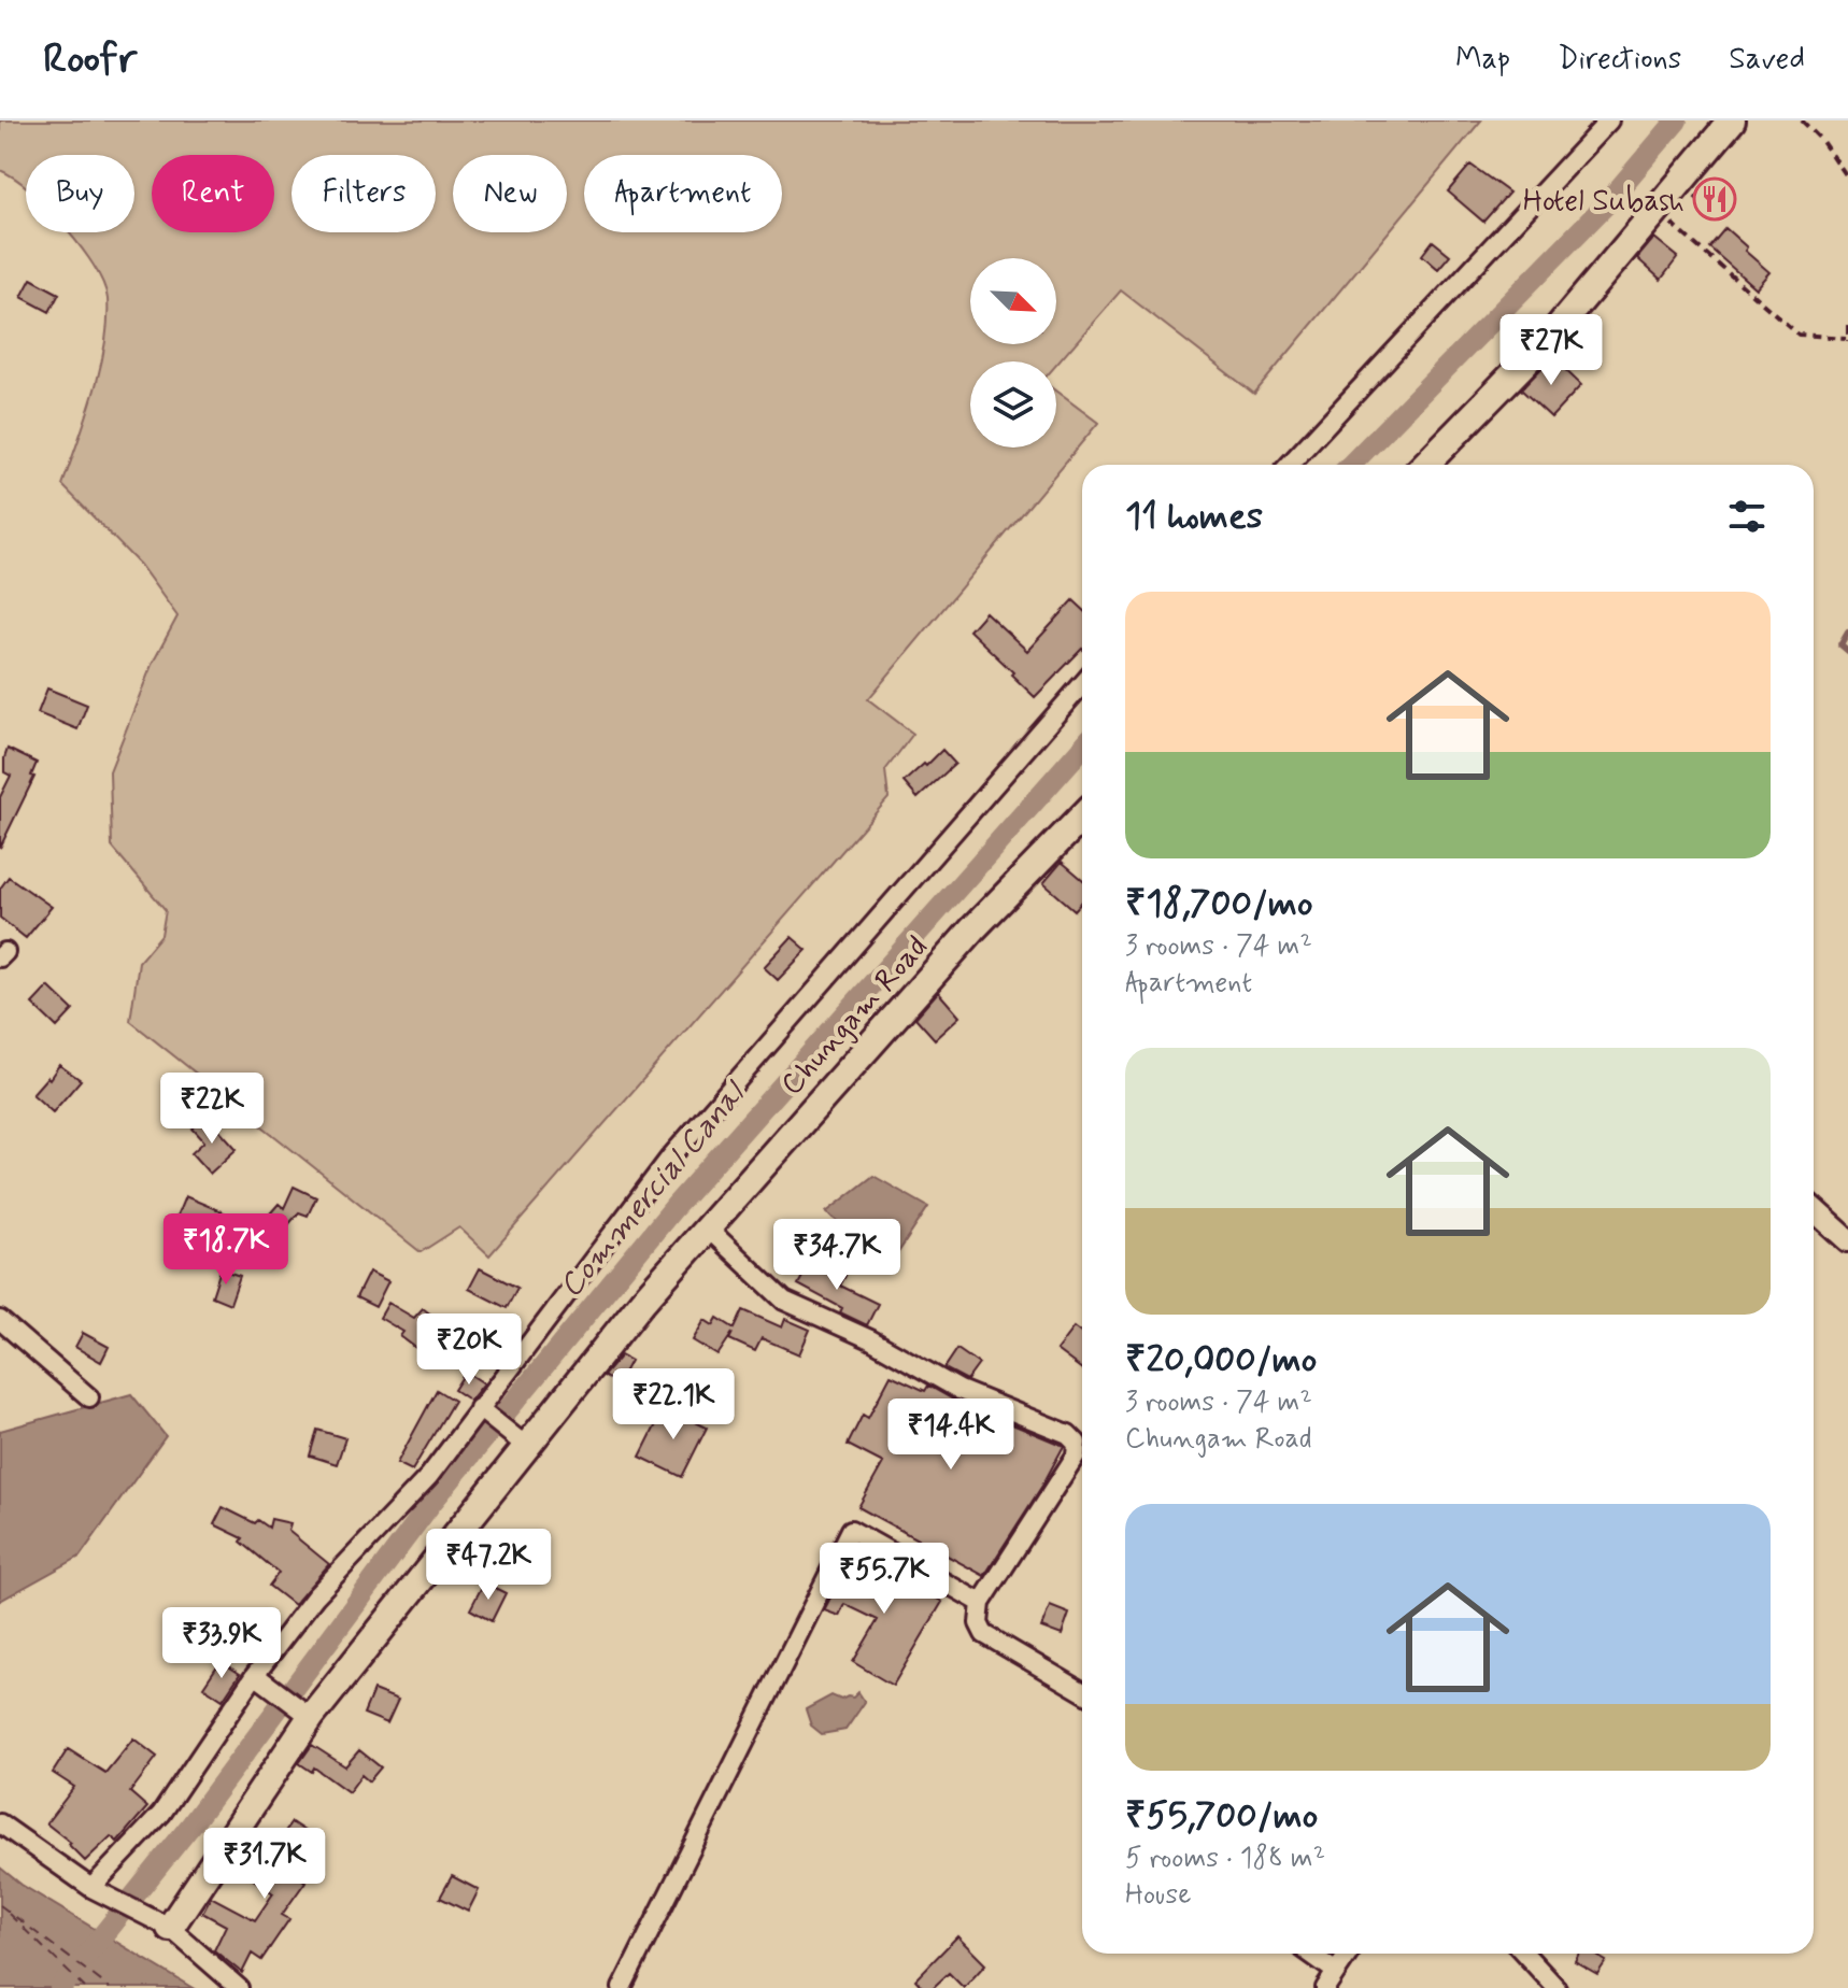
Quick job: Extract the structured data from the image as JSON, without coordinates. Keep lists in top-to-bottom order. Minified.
{"streets":{"main road":["Chungam Road"]},"water":["Commercial Canal"],"places":{"restaurant":["Hotel Subash"]},"north":"bottom right","page":{"header":"Roofr","nav":["Map","Directions","Saved"],"chip":["Buy","Rent","Filters","New","Apartment"],"price":["₹27K","₹22K","₹18.7K","₹34.7K","₹20K","₹22.1K","₹14.4K","₹47.2K","₹55.7K","₹33.9K","₹31.7K"],"heading":"11 homes","list":[{"name":"₹18,700/mo","note":"3 rooms · 74 m² · Apartment"},{"name":"₹20,000/mo","note":"3 rooms · 74 m² · Chungam Road"},{"name":"₹55,700/mo","note":"5 rooms · 188 m² · House"}]}}
